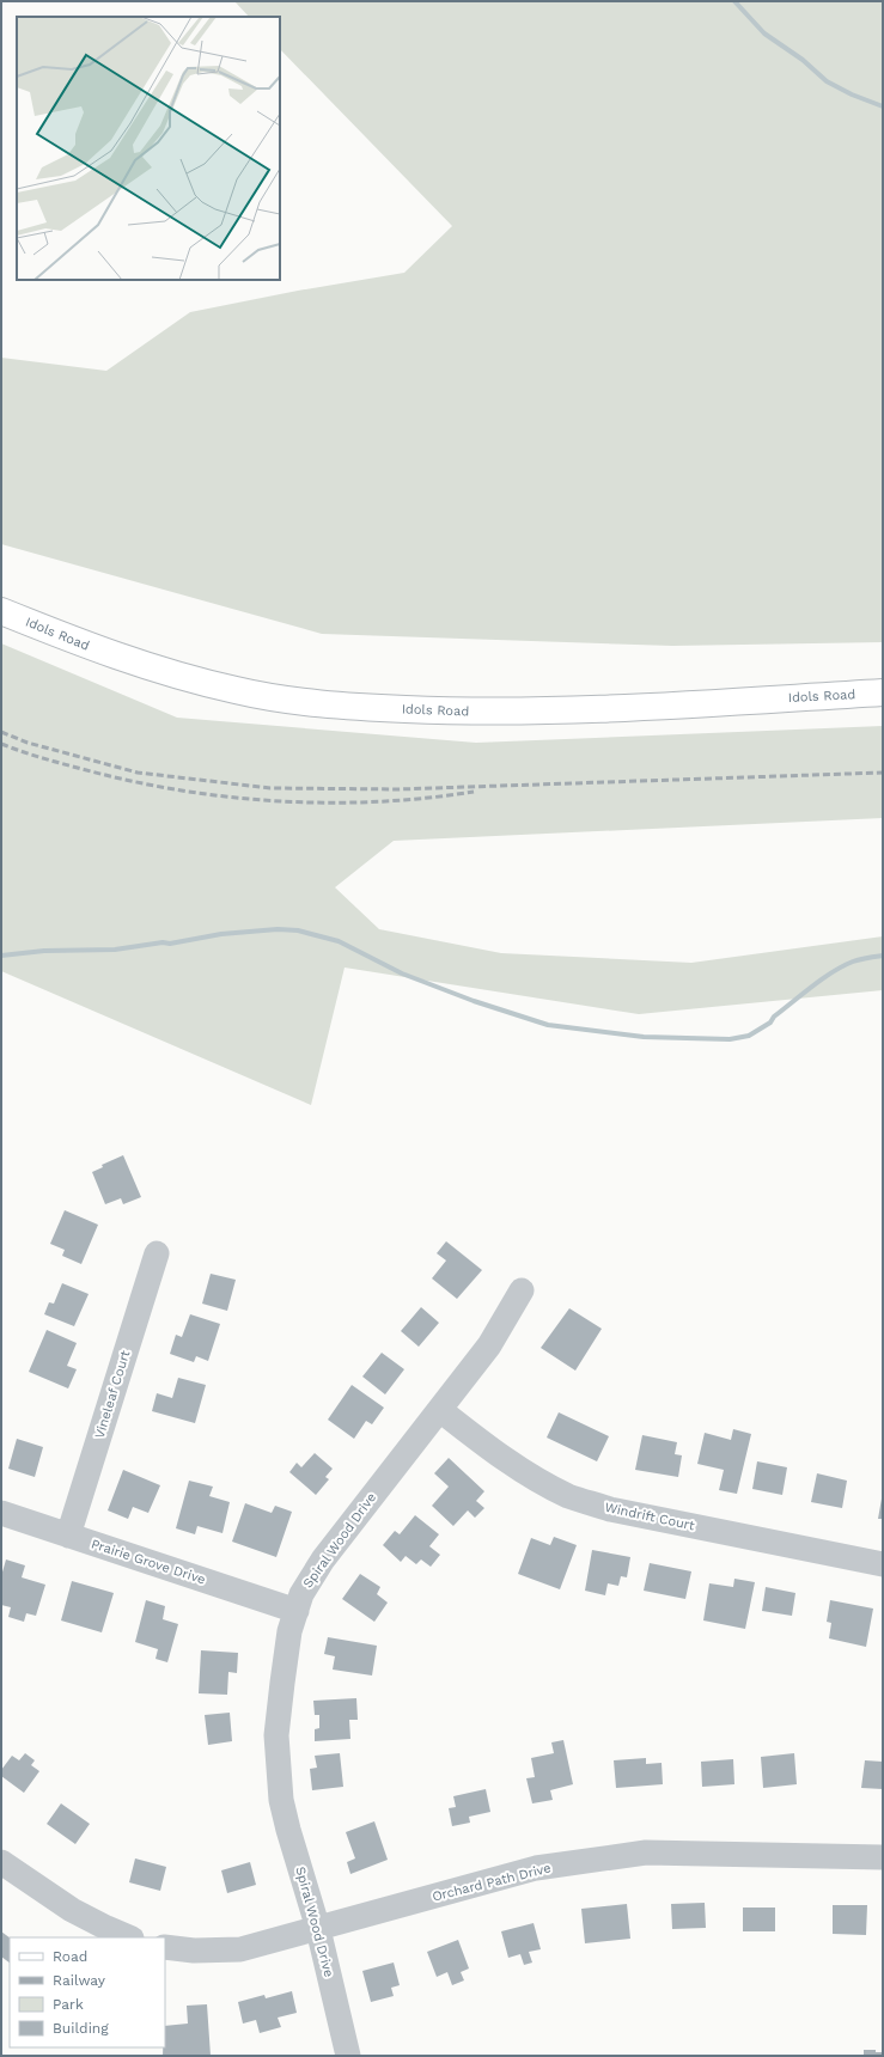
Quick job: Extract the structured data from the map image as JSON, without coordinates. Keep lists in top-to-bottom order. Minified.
{"streets":{"main road":["Idols Road"],"street":["Vineleaf Court","Windrift Court","Spiral Wood Drive","Prairie Grove Drive","Orchard Path Drive"]},"crossings":[["Vineleaf Court","Prairie Grove Drive"],["Windrift Court","Spiral Wood Drive"],["Spiral Wood Drive","Prairie Grove Drive"],["Spiral Wood Drive","Orchard Path Drive"]],"legend":["Road","Railway","Park","Building"]}
